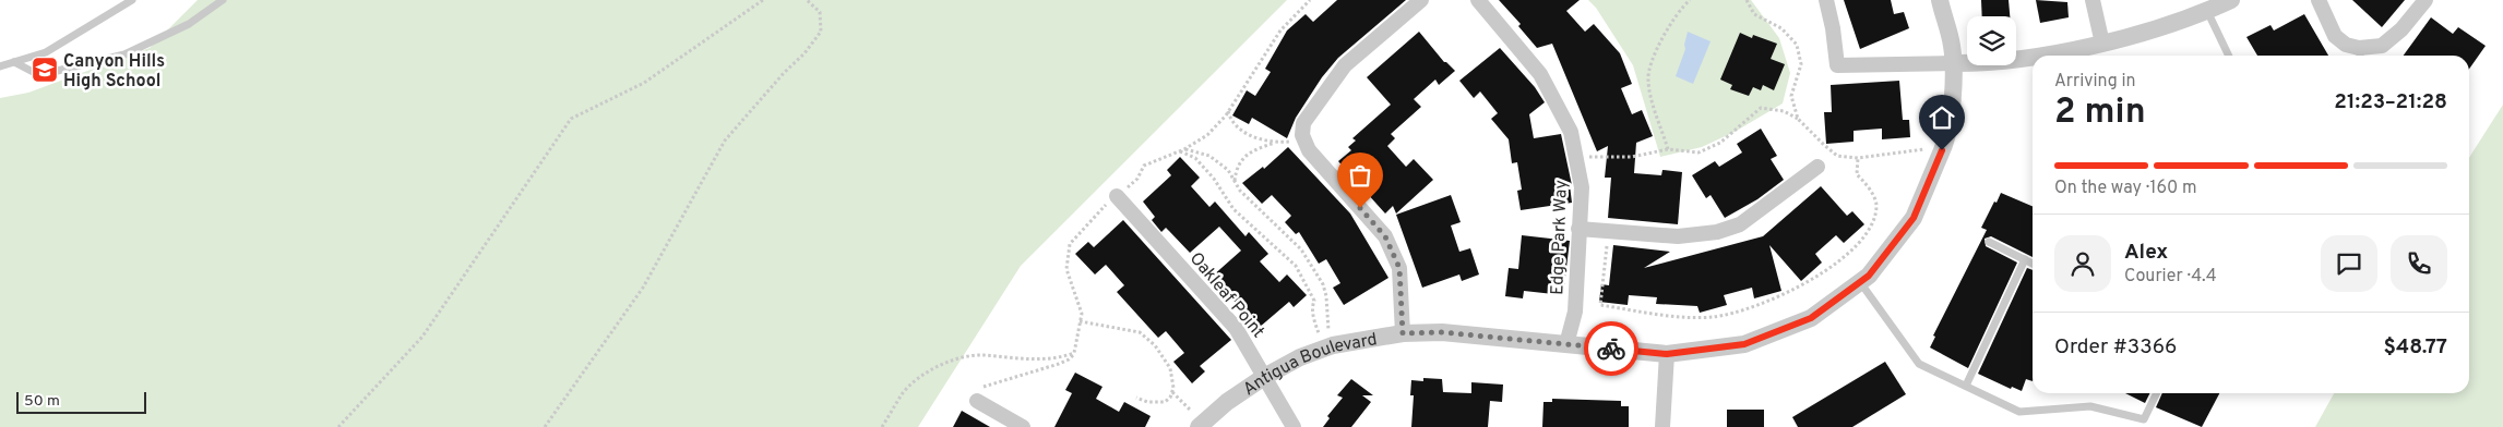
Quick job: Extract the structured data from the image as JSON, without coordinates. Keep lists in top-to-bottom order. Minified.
{"streets":{"street":["Edge Park Way","Oakleaf Point","Antigua Boulevard"]},"crossings":[["Edge Park Way","Antigua Boulevard"],["Oakleaf Point","Antigua Boulevard"]],"places":{"school or university":["Canyon Hills High School"]},"scale_bar":"50 m","page":{"heading":["2 min","Arriving in","21:23–21:28"],"panel":["Alex","Courier · 4.4","Order #3366","$48.77"],"bar":"On the way · 160 m","scale":"50 m"}}
